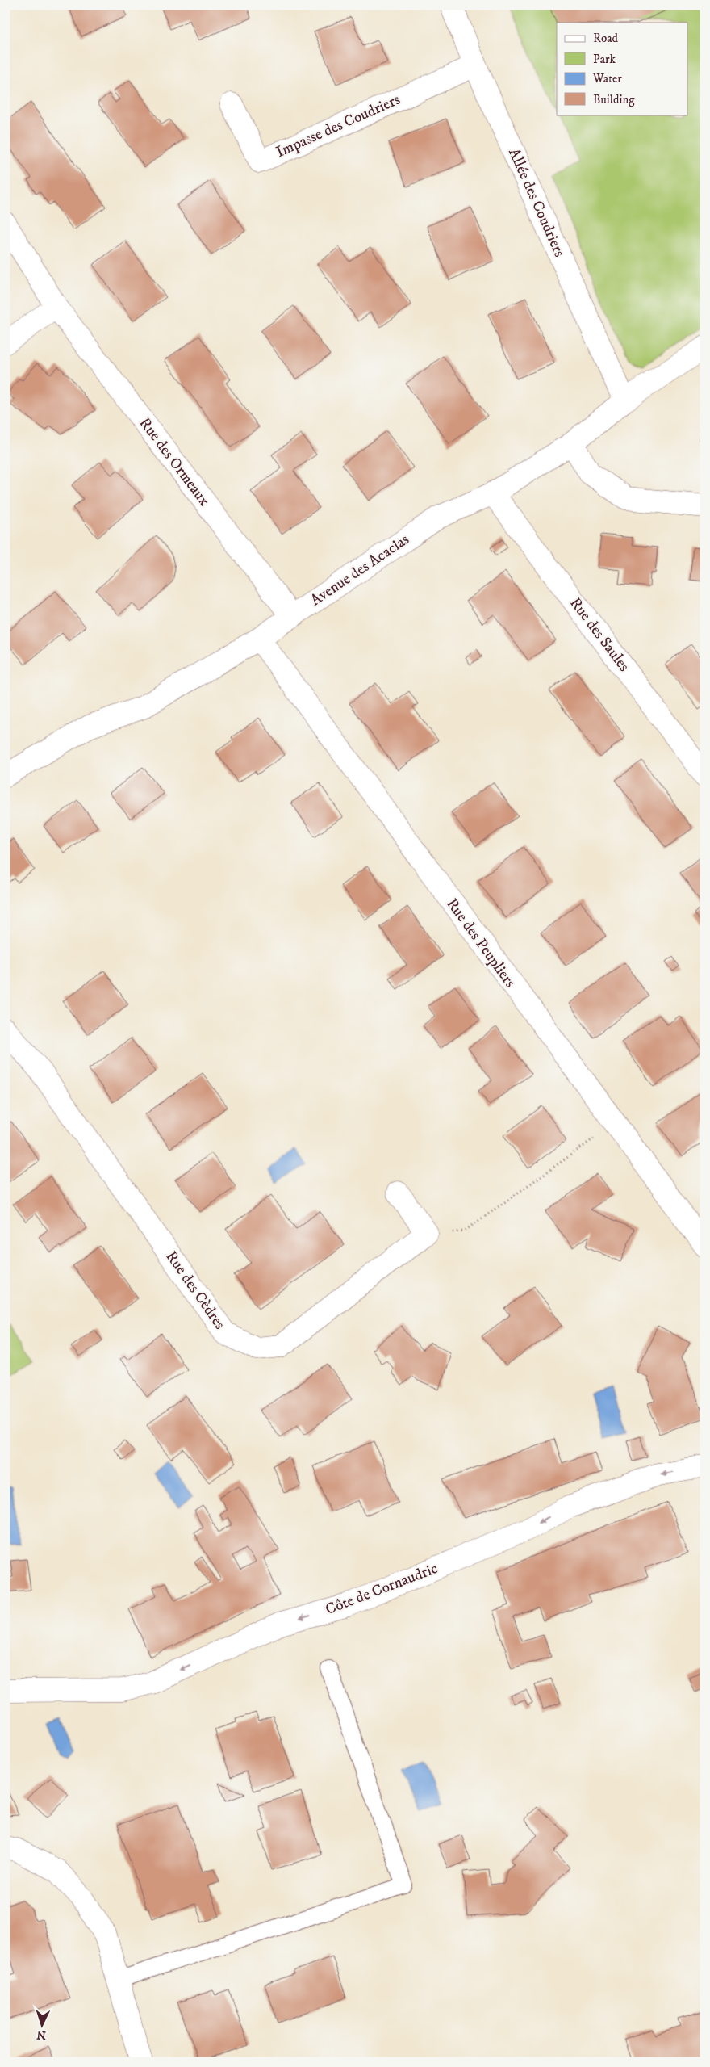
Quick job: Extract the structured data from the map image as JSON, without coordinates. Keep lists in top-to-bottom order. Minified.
{"streets":{"street":["Impasse des Coudriers","Allée des Coudriers","Rue des Ormeaux","Avenue des Acacias","Rue des Saules","Rue des Peupliers","Rue des Cèdres","Côte de Cornaudric"]},"crossings":[["Impasse des Coudriers","Allée des Coudriers"],["Allée des Coudriers","Avenue des Acacias"],["Rue des Ormeaux","Avenue des Acacias"],["Avenue des Acacias","Rue des Saules"],["Avenue des Acacias","Rue des Peupliers"]],"one_way":["Côte de Cornaudric"],"legend":["Road","Park","Water","Building"],"north":"bottom"}
